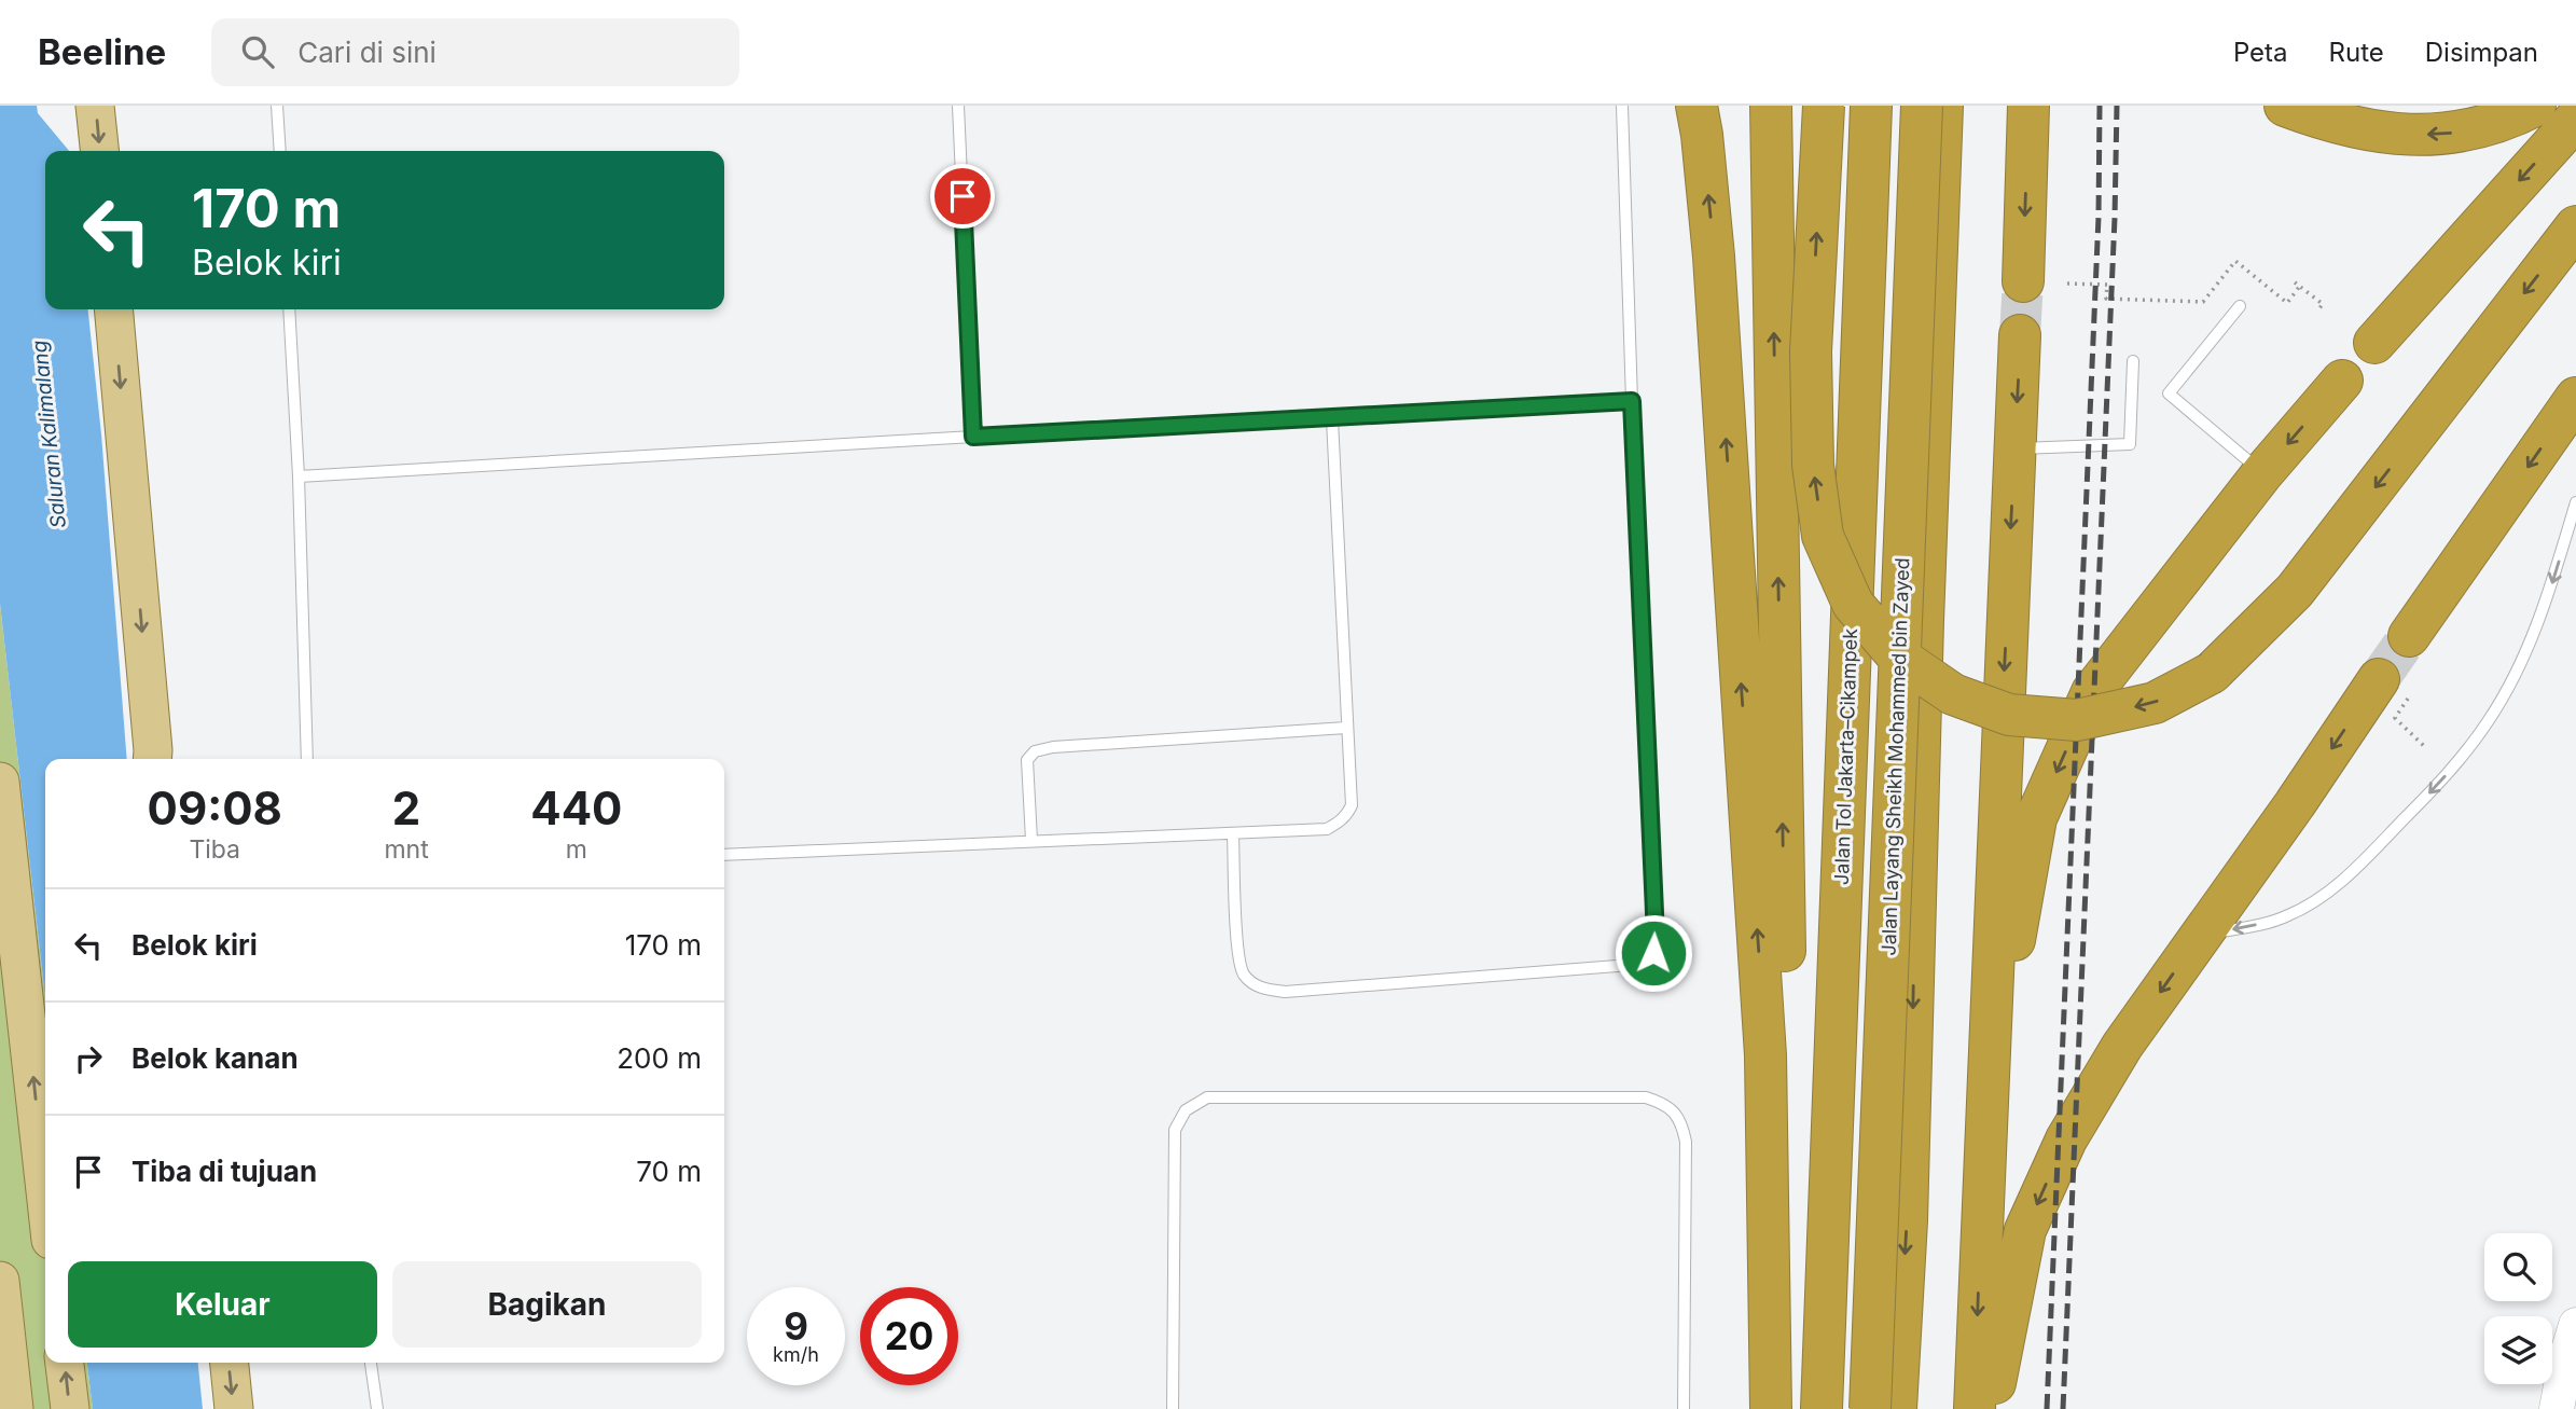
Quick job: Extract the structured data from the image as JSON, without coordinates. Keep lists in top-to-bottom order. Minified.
{"streets":{"highway":["Jalan Tol Jakarta–Cikampek","Jalan Layang Sheikh Mohammed bin Zayed"]},"water":["Saluran Kalimalang"],"page":{"header":"Beeline","search":"Cari di sini","nav":["Peta","Rute","Disimpan"],"turn":["170 m","Belok kiri"],"eta":["09:08","Tiba","2","mnt","440","m"],"list":[{"name":"Belok kiri","value":"170 m"},{"name":"Belok kanan","value":"200 m"},{"name":"Tiba di tujuan","value":"70 m"}],"buttons":["Keluar","Bagikan"],"speed":"9 km/h","limit":"20"}}
